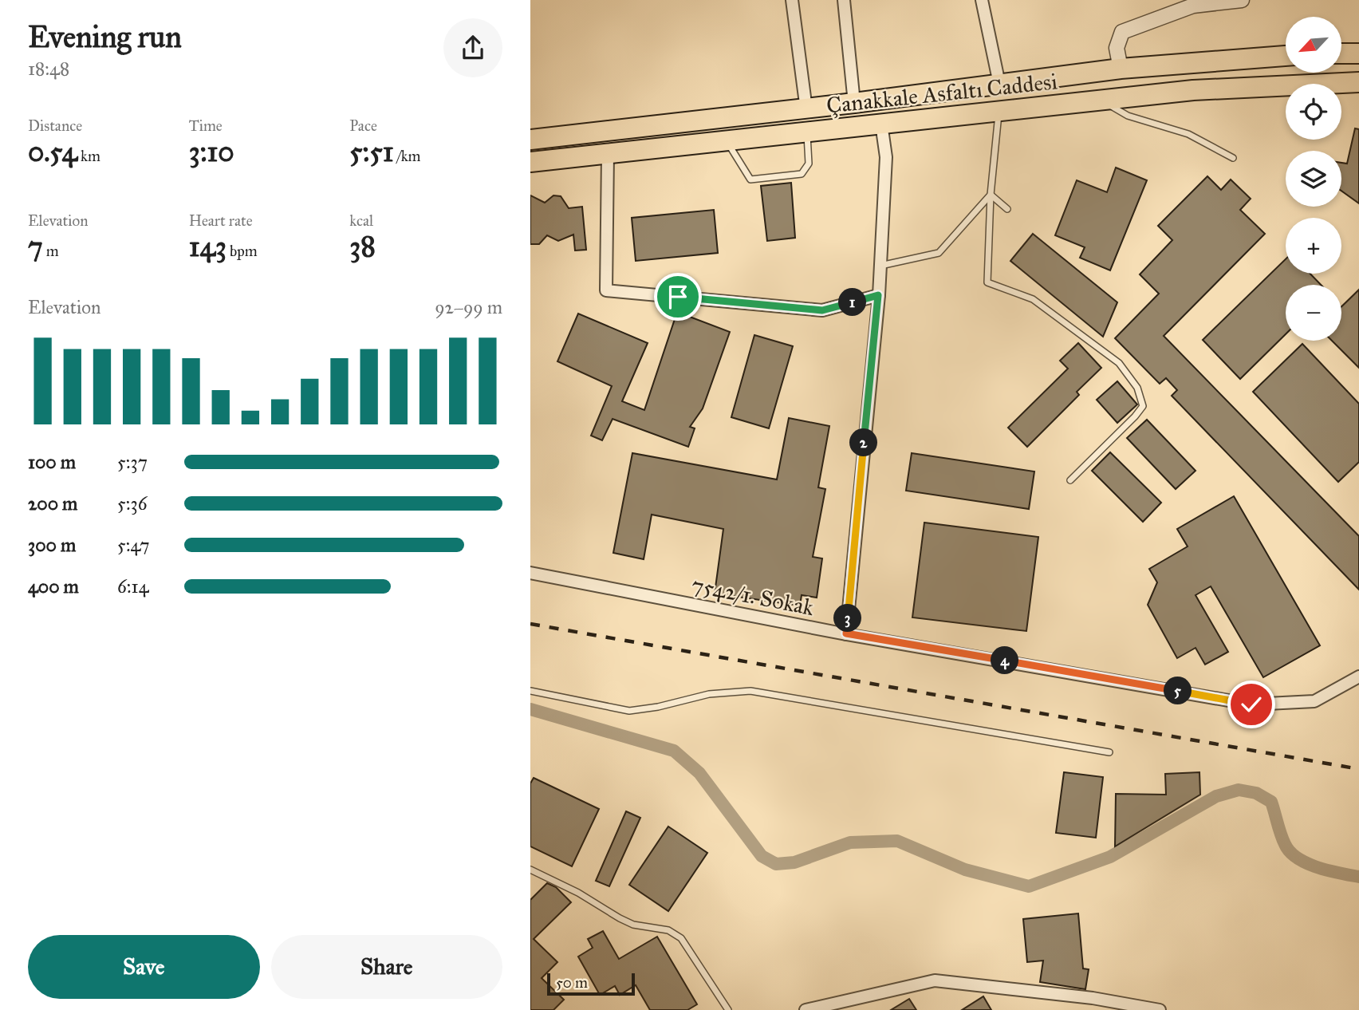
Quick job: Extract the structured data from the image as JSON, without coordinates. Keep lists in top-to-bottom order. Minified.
{"streets":{"highway":["Çanakkale Asfaltı Caddesi"],"street":["7542/1. Sokak"]},"scale_bar":"50 m","north":"bottom left","page":{"heading":["Evening run","18:48"],"map_buttons":["+","−"],"stats":[["Distance","0.54 km"],["Time","3:10"],["Pace","5:51 /km"],["Elevation","7 m"],["Heart rate","143 bpm"],["kcal","38"]],"chart":["Elevation","92–99 m"],"pins":["1","2","3","4","5"],"list":[{"name":"100 m","note":"5:37"},{"name":"200 m","note":"5:36"},{"name":"300 m","note":"5:47"},{"name":"400 m","note":"6:14"}],"buttons":["Save","Share"],"scale":"50 m"}}
